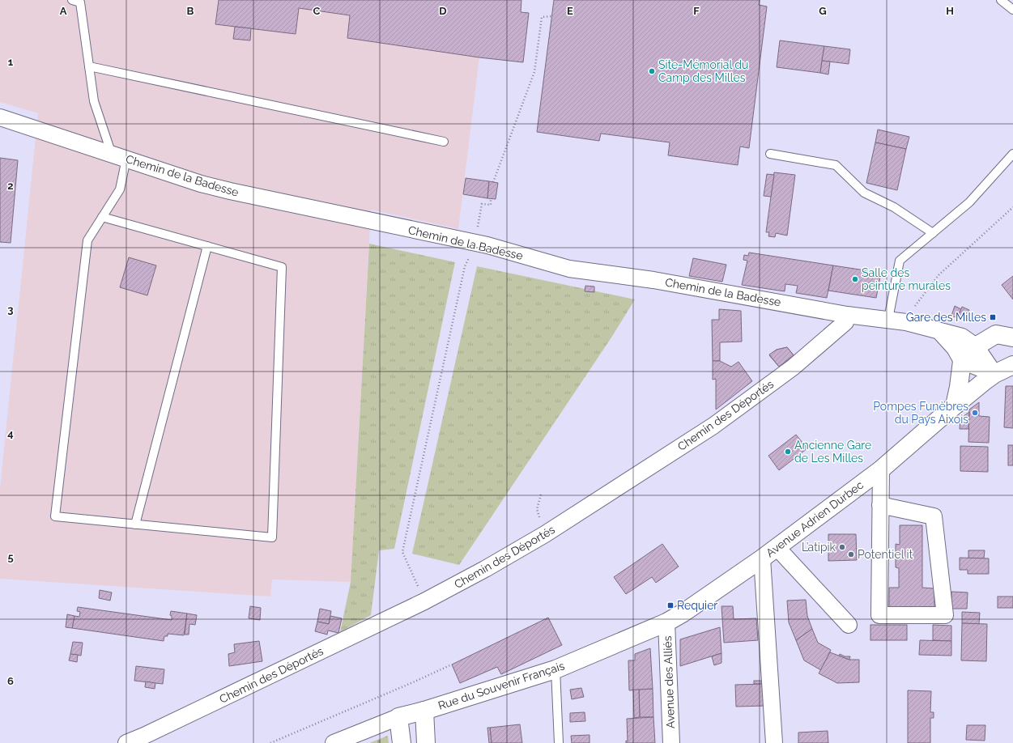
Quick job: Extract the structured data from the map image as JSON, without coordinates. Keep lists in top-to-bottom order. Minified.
{"streets":{"street":["Chemin de la Badesse","Chemin des Déportés","Avenue Adrien Durbec","Avenue des Alliés","Rue du Souvenir Français"]},"crossings":[["Chemin de la Badesse","Chemin des Déportés"],["Avenue Adrien Durbec","Avenue des Alliés"],["Avenue Adrien Durbec","Rue du Souvenir Français"],["Avenue des Alliés","Rue du Souvenir Français"]],"places":{"other":["Site-Mémorial du Camp des Milles","Salle des peinture murales","Pompes Funèbres du Pays Aixois","Ancienne Gare de Les Milles","L’atipik","Potentiel it"],"transit":["Gare des Milles","Requier"]},"grid":{"columns":["A","B","C","D","E","F","G","H"],"rows":["1","2","3","4","5","6"]}}
